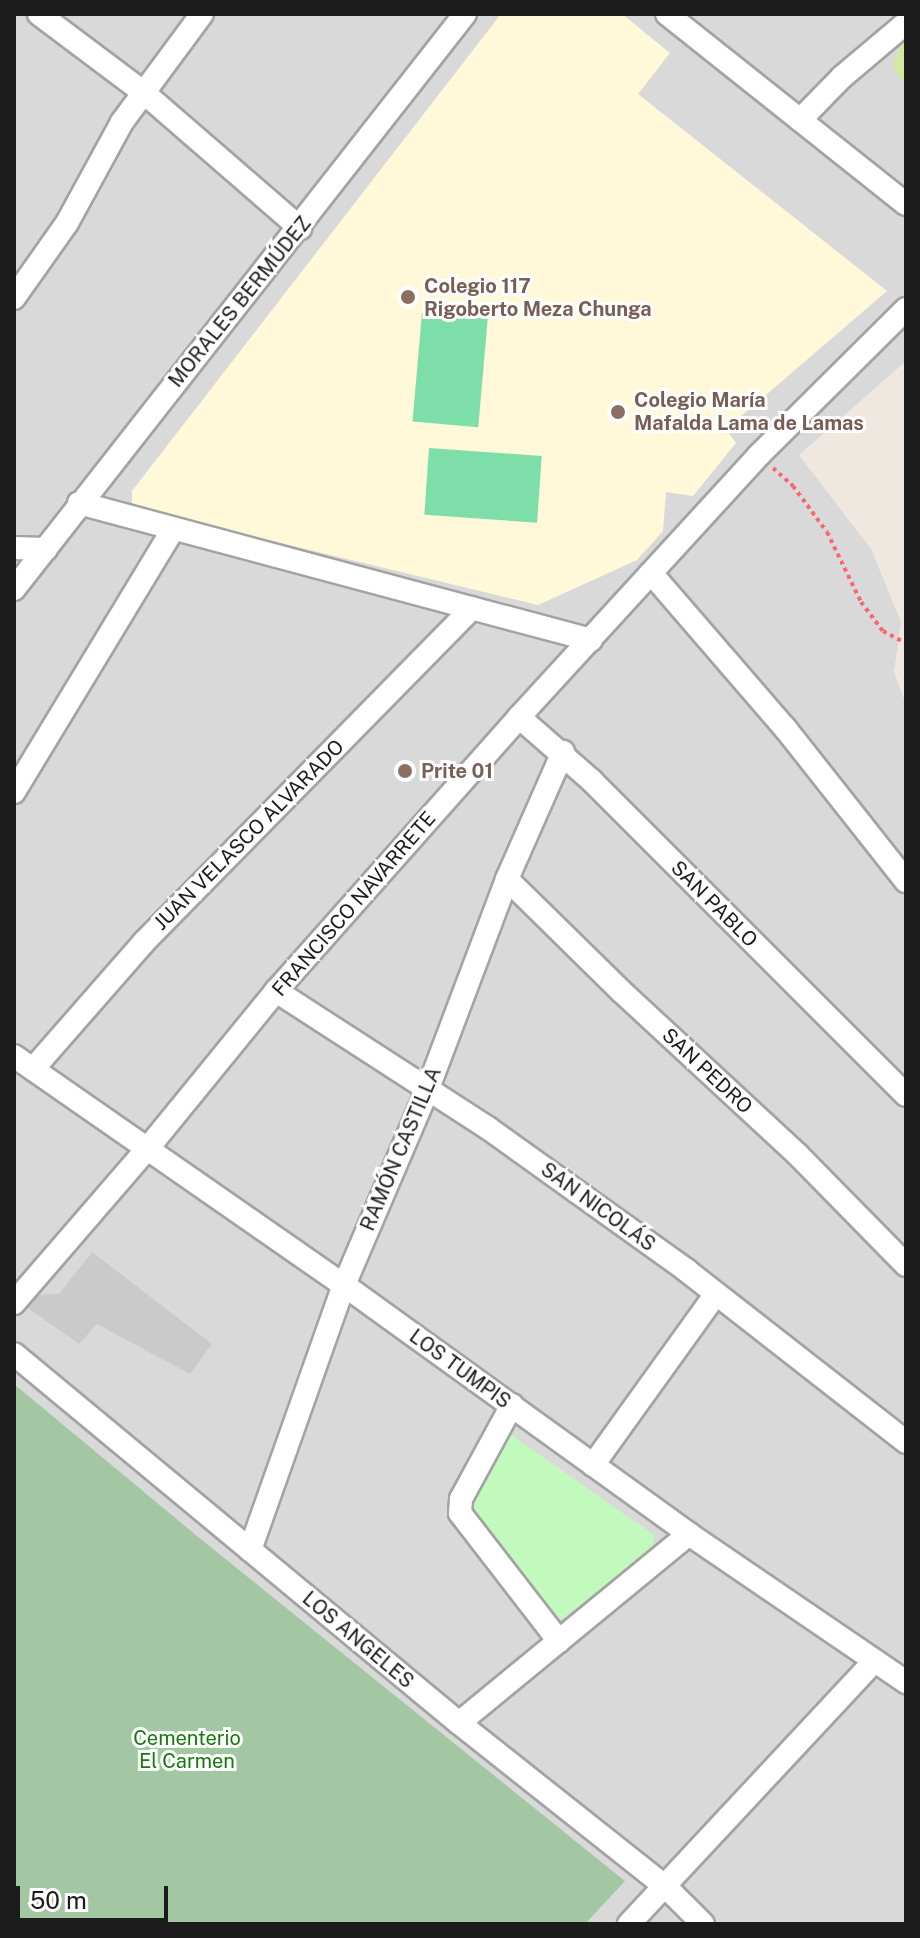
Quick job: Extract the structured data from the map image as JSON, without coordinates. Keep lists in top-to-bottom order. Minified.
{"streets":{"street":["MORALES BERMÚDEZ","JUAN VELASCO ALVARADO","FRANCISCO NAVARRETE","SAN PABLO","SAN PEDRO","RAMÓN CASTILLA","SAN NICOLÁS","LOS TUMPIS","LOS ANGELES"]},"crossings":[["JUAN VELASCO ALVARADO","LOS TUMPIS"],["FRANCISCO NAVARRETE","SAN PABLO"],["FRANCISCO NAVARRETE","SAN NICOLÁS"],["FRANCISCO NAVARRETE","LOS TUMPIS"],["SAN PABLO","RAMÓN CASTILLA"],["SAN PEDRO","RAMÓN CASTILLA"],["RAMÓN CASTILLA","SAN NICOLÁS"],["RAMÓN CASTILLA","LOS TUMPIS"],["RAMÓN CASTILLA","LOS ANGELES"]],"parks":["Cementerio El Carmen"],"places":["Colegio 117 Rigoberto Meza Chunga","Colegio María Mafalda Lama de Lamas","Prite 01"],"scale_bar":"50 m"}
